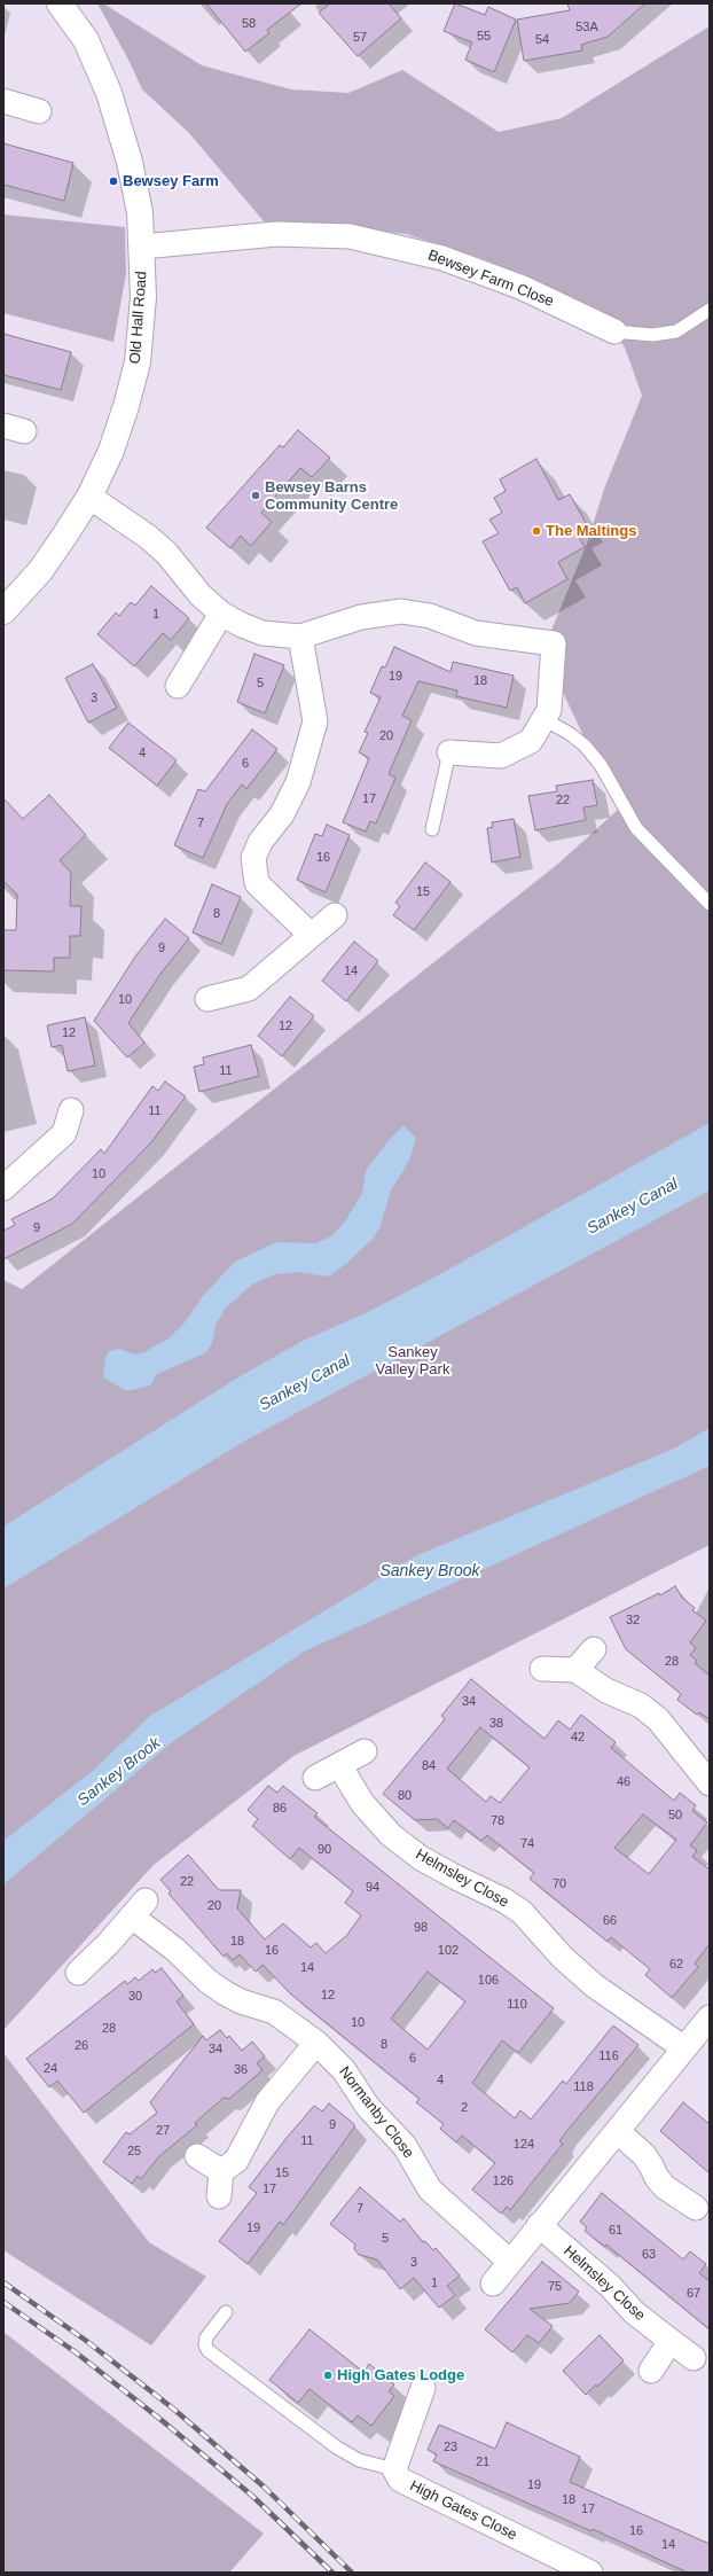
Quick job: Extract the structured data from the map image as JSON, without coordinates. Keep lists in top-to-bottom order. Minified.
{"streets":{"street":["Bewsey Farm Close","Old Hall Road","Helmsley Close","Normanby Close","High Gates Close"]},"crossings":[["Bewsey Farm Close","Old Hall Road"]],"water":["Sankey Canal","Sankey Brook"],"parks":["Sankey Valley Park"],"places":["Bewsey Farm","Bewsey Barns Community Centre","The Maltings","High Gates Lodge"],"house_numbers":["58","53A","55","57","54","1","19","18","5","3","20","4","6","17","22","7","16","15","8","9","14","10","12","12","11","11","10","9","32","28","34","38","42","84","46","80","86","50","78","74","90","22","70","94","20","66","98","18","16","102","62","14","106","12","30","110","10","28","8","26","34","116","6","24","36","4","118","2","9","27","11","124","25","15","126","17","7","19","61","5","63","3","1","75","67","23","21","19","18","17","16","14"]}
